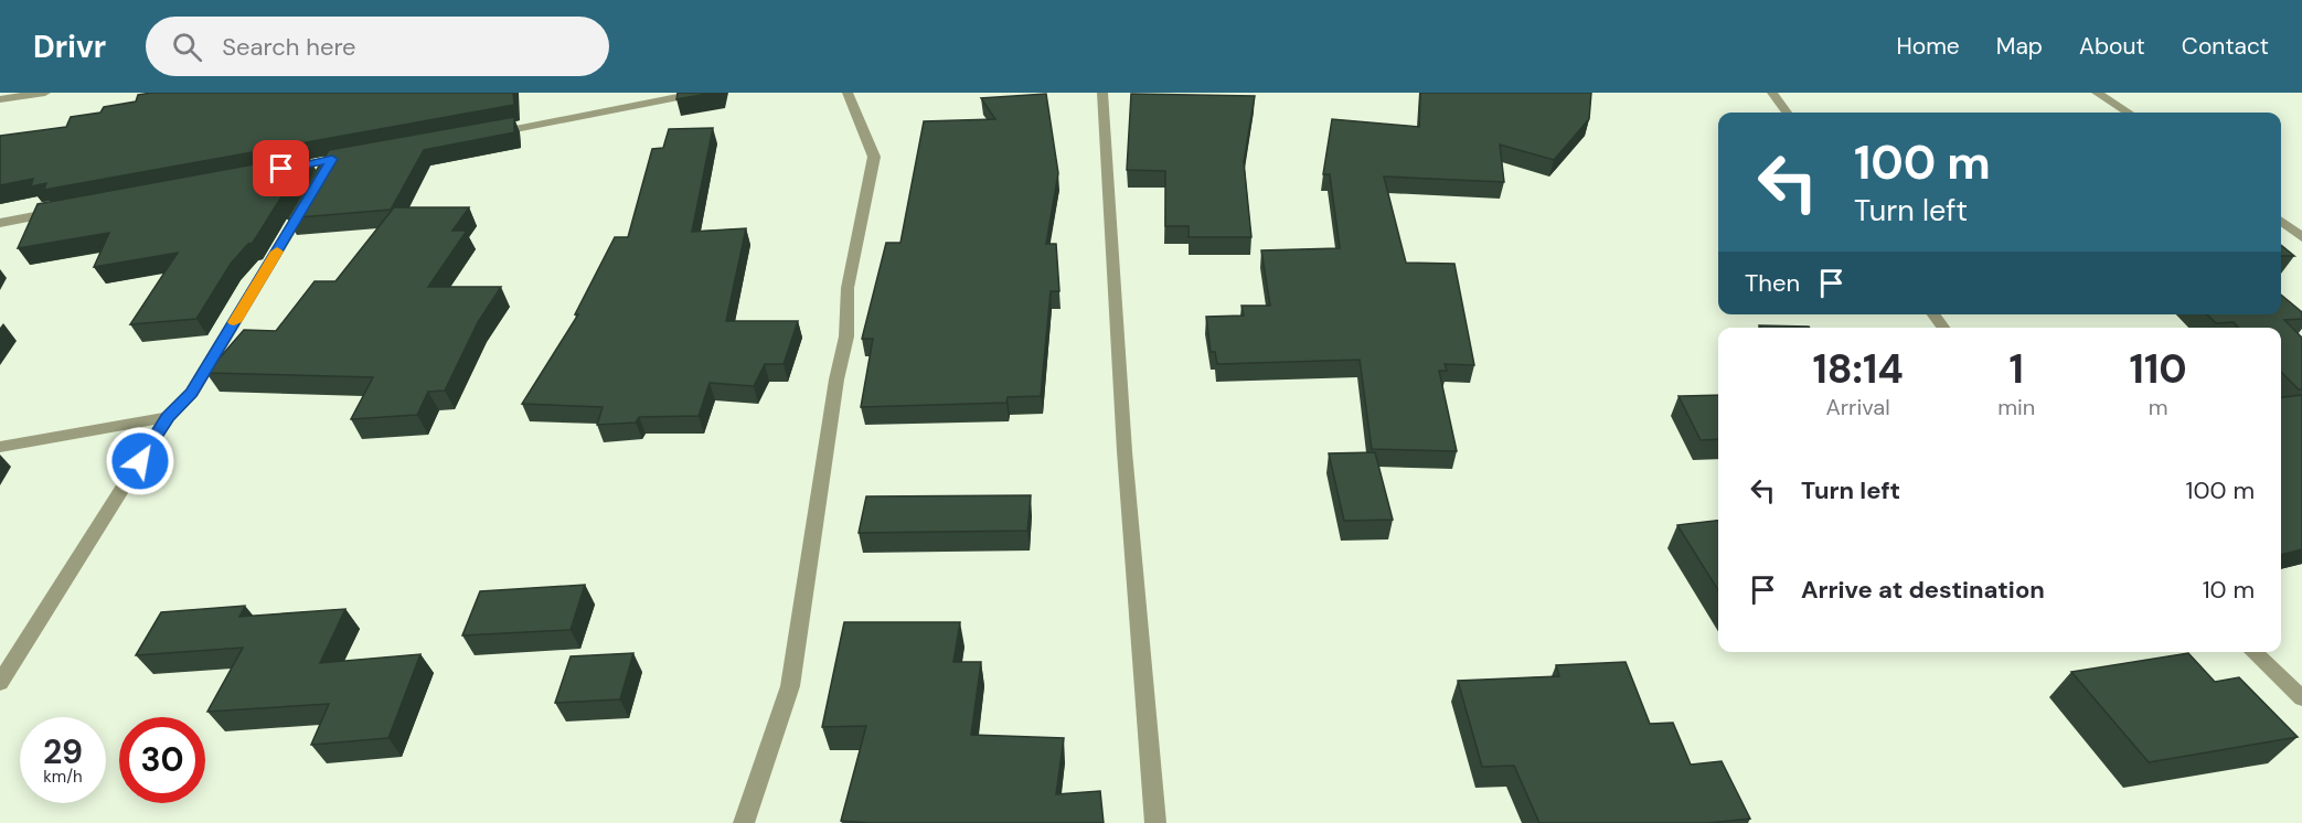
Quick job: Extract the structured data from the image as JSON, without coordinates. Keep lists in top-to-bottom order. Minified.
{"page":{"header":"Drivr","search":"Search here","nav":["Home","Map","About","Contact"],"turn":["100 m","Turn left"],"then":"Then","eta":["18:14","Arrival","1","min","110","m"],"list":[{"name":"Turn left","value":"100 m"},{"name":"Arrive at destination","value":"10 m"}],"speed":"29 km/h","limit":"30"}}
